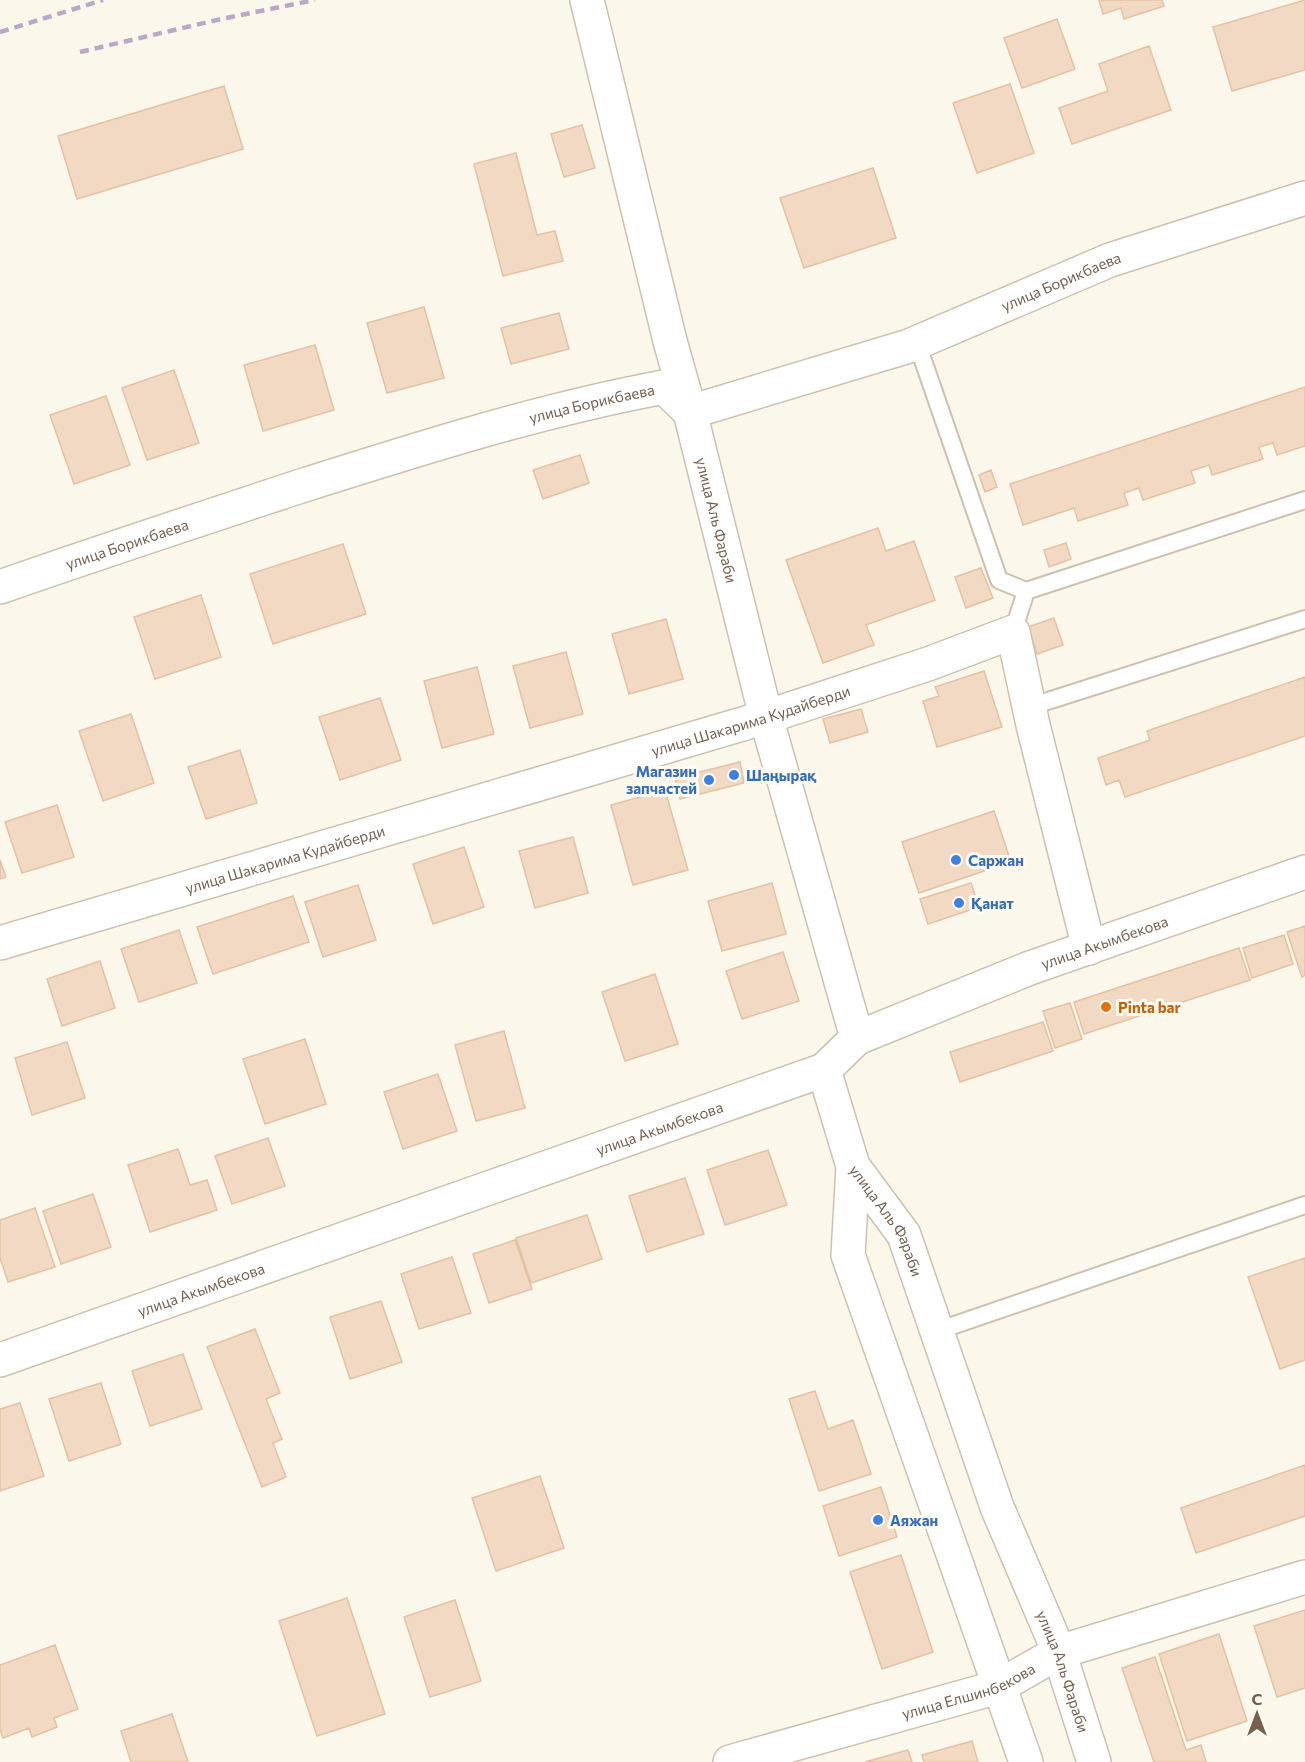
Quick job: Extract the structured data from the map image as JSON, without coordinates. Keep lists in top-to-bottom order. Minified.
{"streets":{"street":["улица Борикбаева","улица Аль Фараби","улица Шакарима Кудайберди","улица Акымбекова","улица Елшинбекова"]},"crossings":[["улица Борикбаева","улица Аль Фараби"],["улица Аль Фараби","улица Шакарима Кудайберди"],["улица Аль Фараби","улица Акымбекова"],["улица Аль Фараби","улица Елшинбекова"]],"places":["Шаңырақ","Магазин запчастей","Саржан","Қанат","Pinta bar","Аяжан"],"north":"top"}
